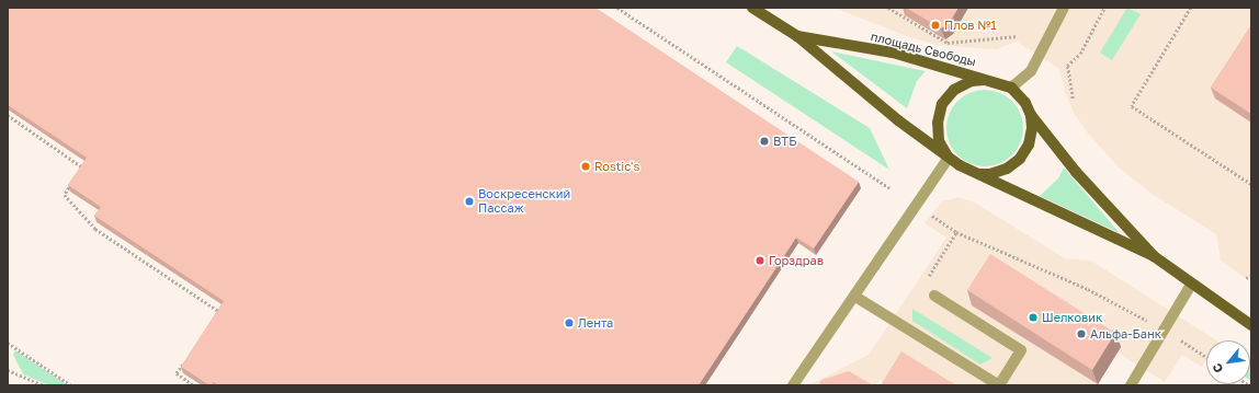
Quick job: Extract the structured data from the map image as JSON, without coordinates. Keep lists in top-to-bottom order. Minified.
{"streets":{"main road":["площадь Свободы"]},"places":["Плов №1","ВТБ","Rostic's","Воскресенский Пассаж","Горздрав","Шелковик","Лента","Альфа-Банк"],"north":"bottom left"}
